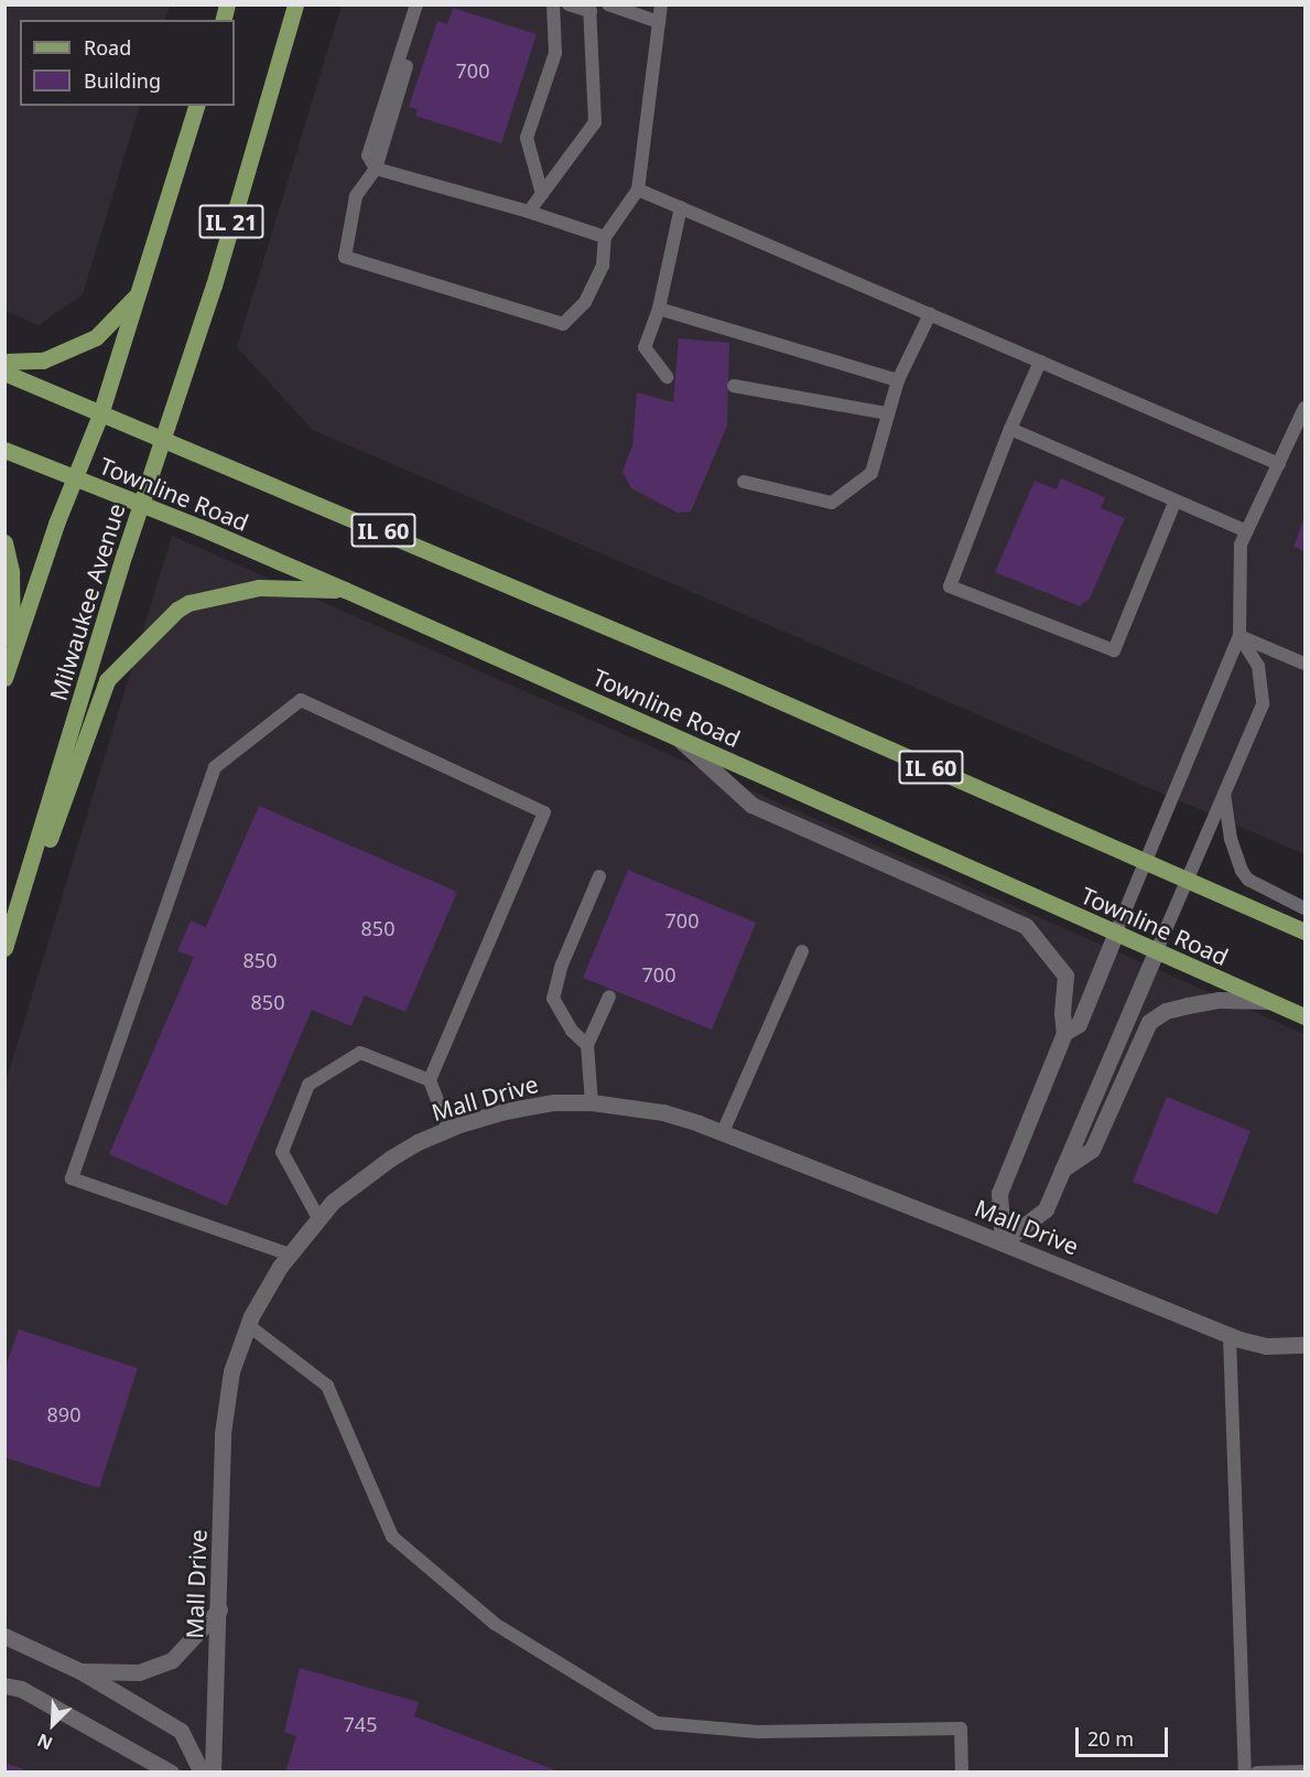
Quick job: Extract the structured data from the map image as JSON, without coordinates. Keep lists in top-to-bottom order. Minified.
{"streets":{"main road":["IL 21","Townline Road","IL 60","Milwaukee Avenue"],"street":["Mall Drive"]},"crossings":[["IL 21","Townline Road"],["Townline Road","Milwaukee Avenue"]],"house_numbers":["700","700","850","850","700","850","890","745"],"legend":["Road","Building"],"scale_bar":"20 m","north":"bottom left"}
